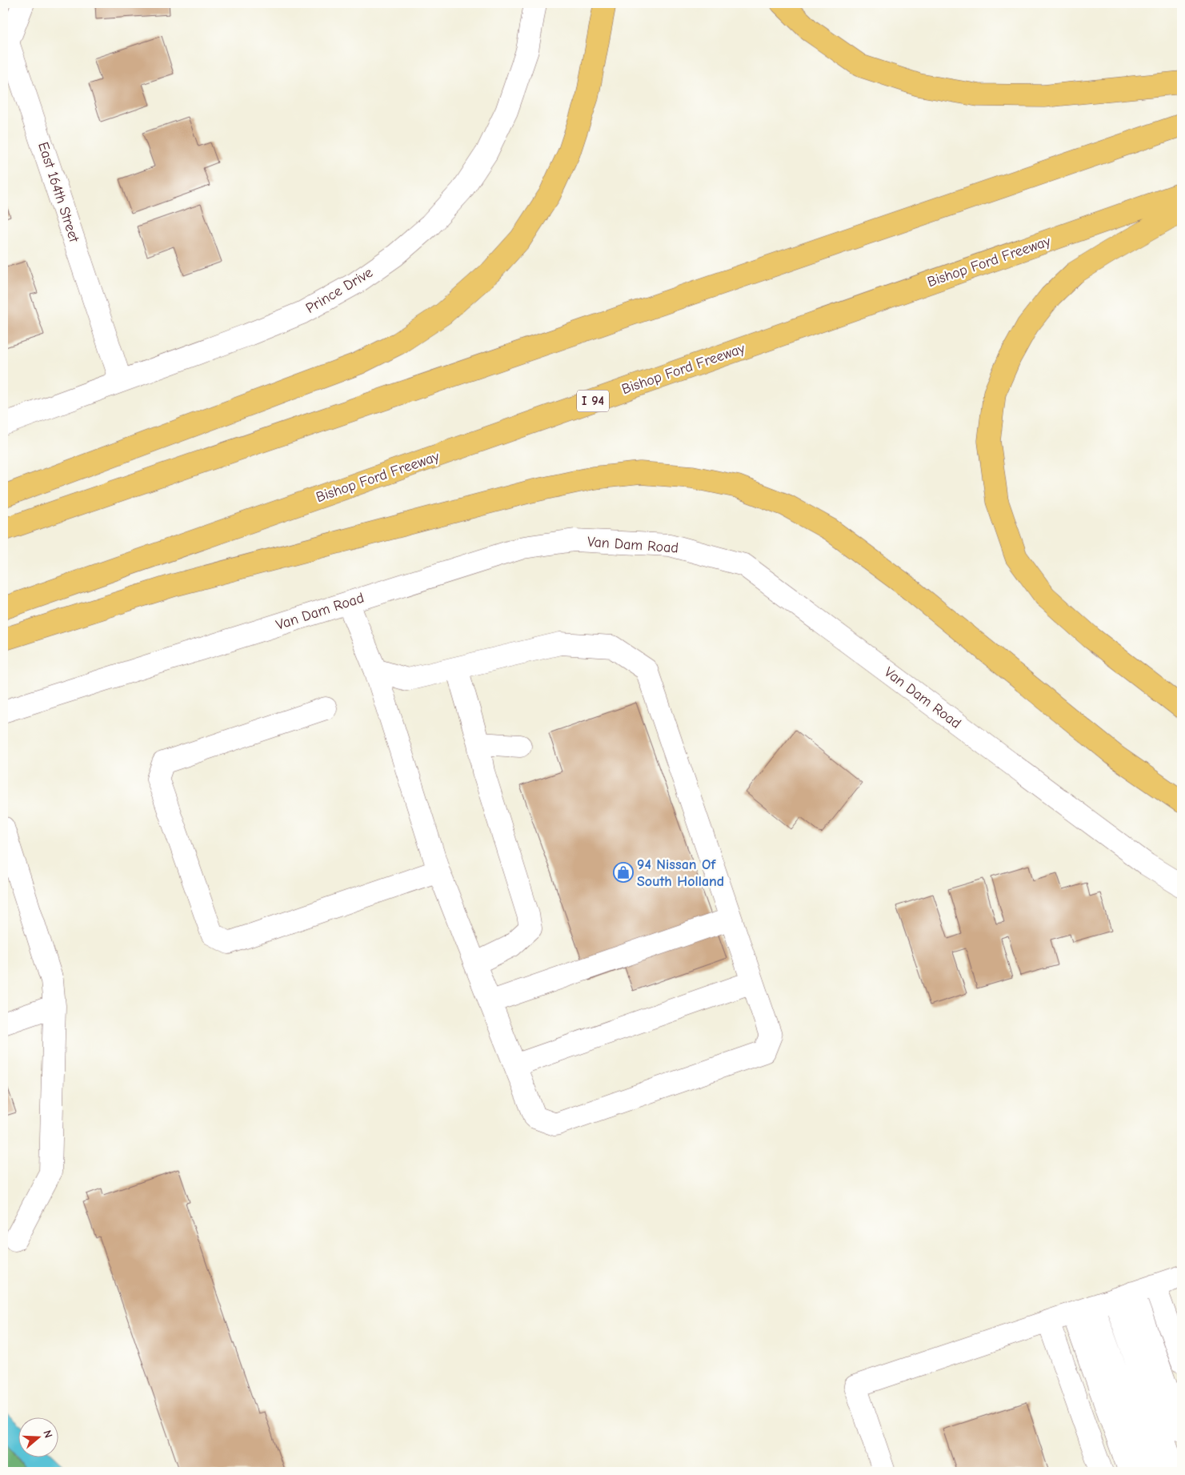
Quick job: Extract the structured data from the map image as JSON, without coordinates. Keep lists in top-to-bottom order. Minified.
{"streets":{"highway":["Bishop Ford Freeway","I 94"],"street":["East 164th Street","Prince Drive","Van Dam Road"]},"crossings":[["East 164th Street","Prince Drive"]],"places":{"shop":["94 Nissan Of South Holland"]},"north":"right"}
